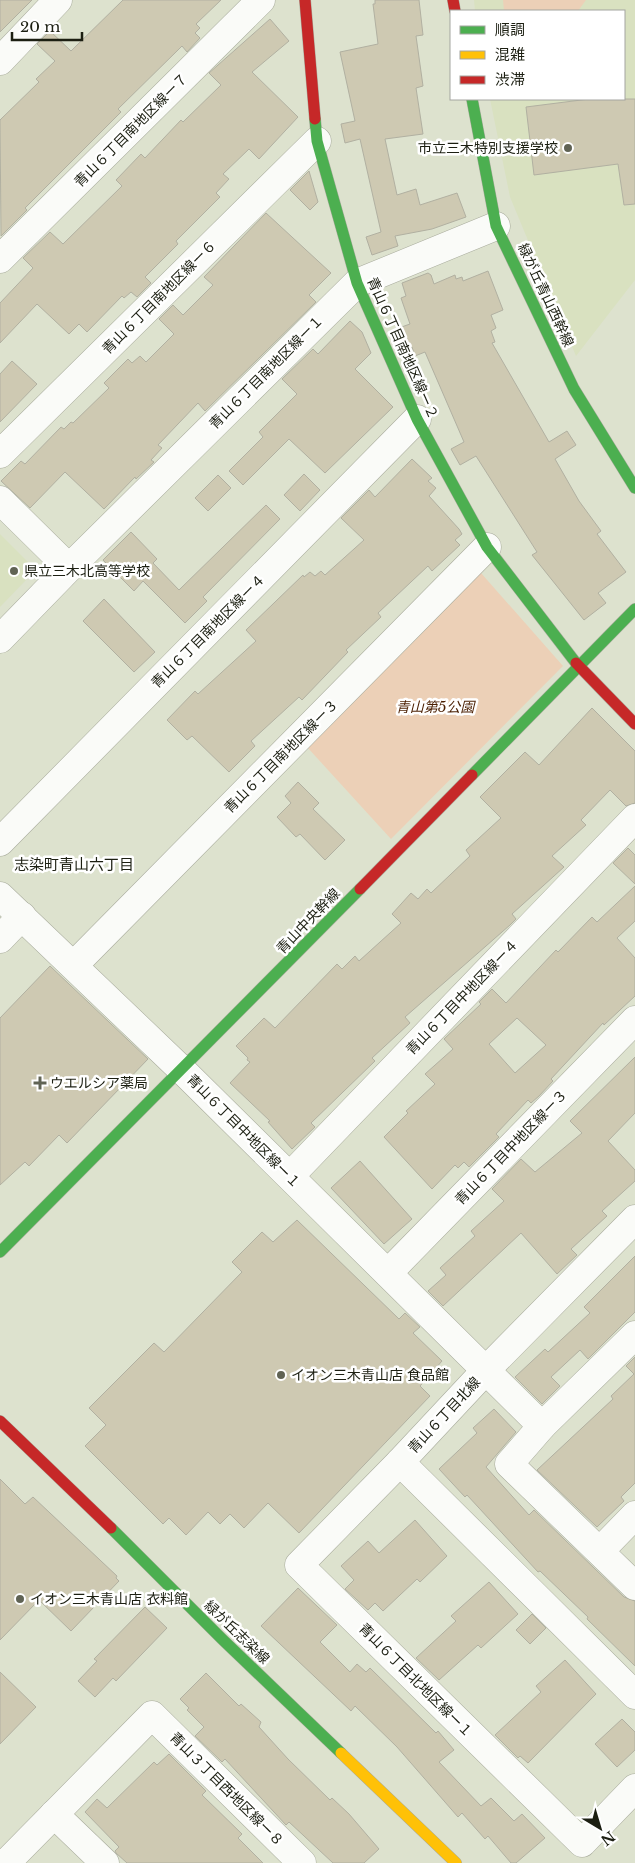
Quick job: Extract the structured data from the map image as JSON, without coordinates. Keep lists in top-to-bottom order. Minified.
{"streets":{"street":["青山６丁目南地区線ー７","緑が丘青山西幹線","青山６丁目南地区線ー６","青山６丁目南地区線ー２","青山６丁目南地区線ー１","青山６丁目南地区線ー４","青山６丁目南地区線ー３","青山中央幹線","青山６丁目中地区線ー４","青山６丁目中地区線ー１","青山６丁目中地区線ー３","青山６丁目北線","緑が丘志染線","青山６丁目北地区線ー１","青山３丁目西地区線ー８"]},"crossings":[["緑が丘青山西幹線","青山６丁目南地区線ー１"],["青山６丁目南地区線ー６","青山６丁目南地区線ー２"],["青山６丁目南地区線ー２","青山６丁目南地区線ー１"],["青山６丁目南地区線ー２","青山６丁目南地区線ー４"],["青山６丁目南地区線ー２","青山６丁目南地区線ー３"],["青山６丁目南地区線ー２","青山中央幹線"],["青山６丁目南地区線ー３","青山６丁目中地区線ー１"],["青山中央幹線","青山６丁目中地区線ー１"],["青山６丁目中地区線ー４","青山６丁目中地区線ー１"],["青山６丁目中地区線ー１","青山６丁目中地区線ー３"],["青山６丁目中地区線ー１","青山６丁目北線"],["青山６丁目北線","青山６丁目北地区線ー１"]],"districts":["志染町青山六丁目"],"parks":["青山第5公園"],"places":{"other":["市立三木特別支援学校","県立三木北高等学校","イオン三木青山店 食品館","イオン三木青山店 衣料館"],"health":["ウエルシア薬局"]},"legend":["順調","混雑","渋滞"],"scale_bar":"20 m","north":"bottom right"}
